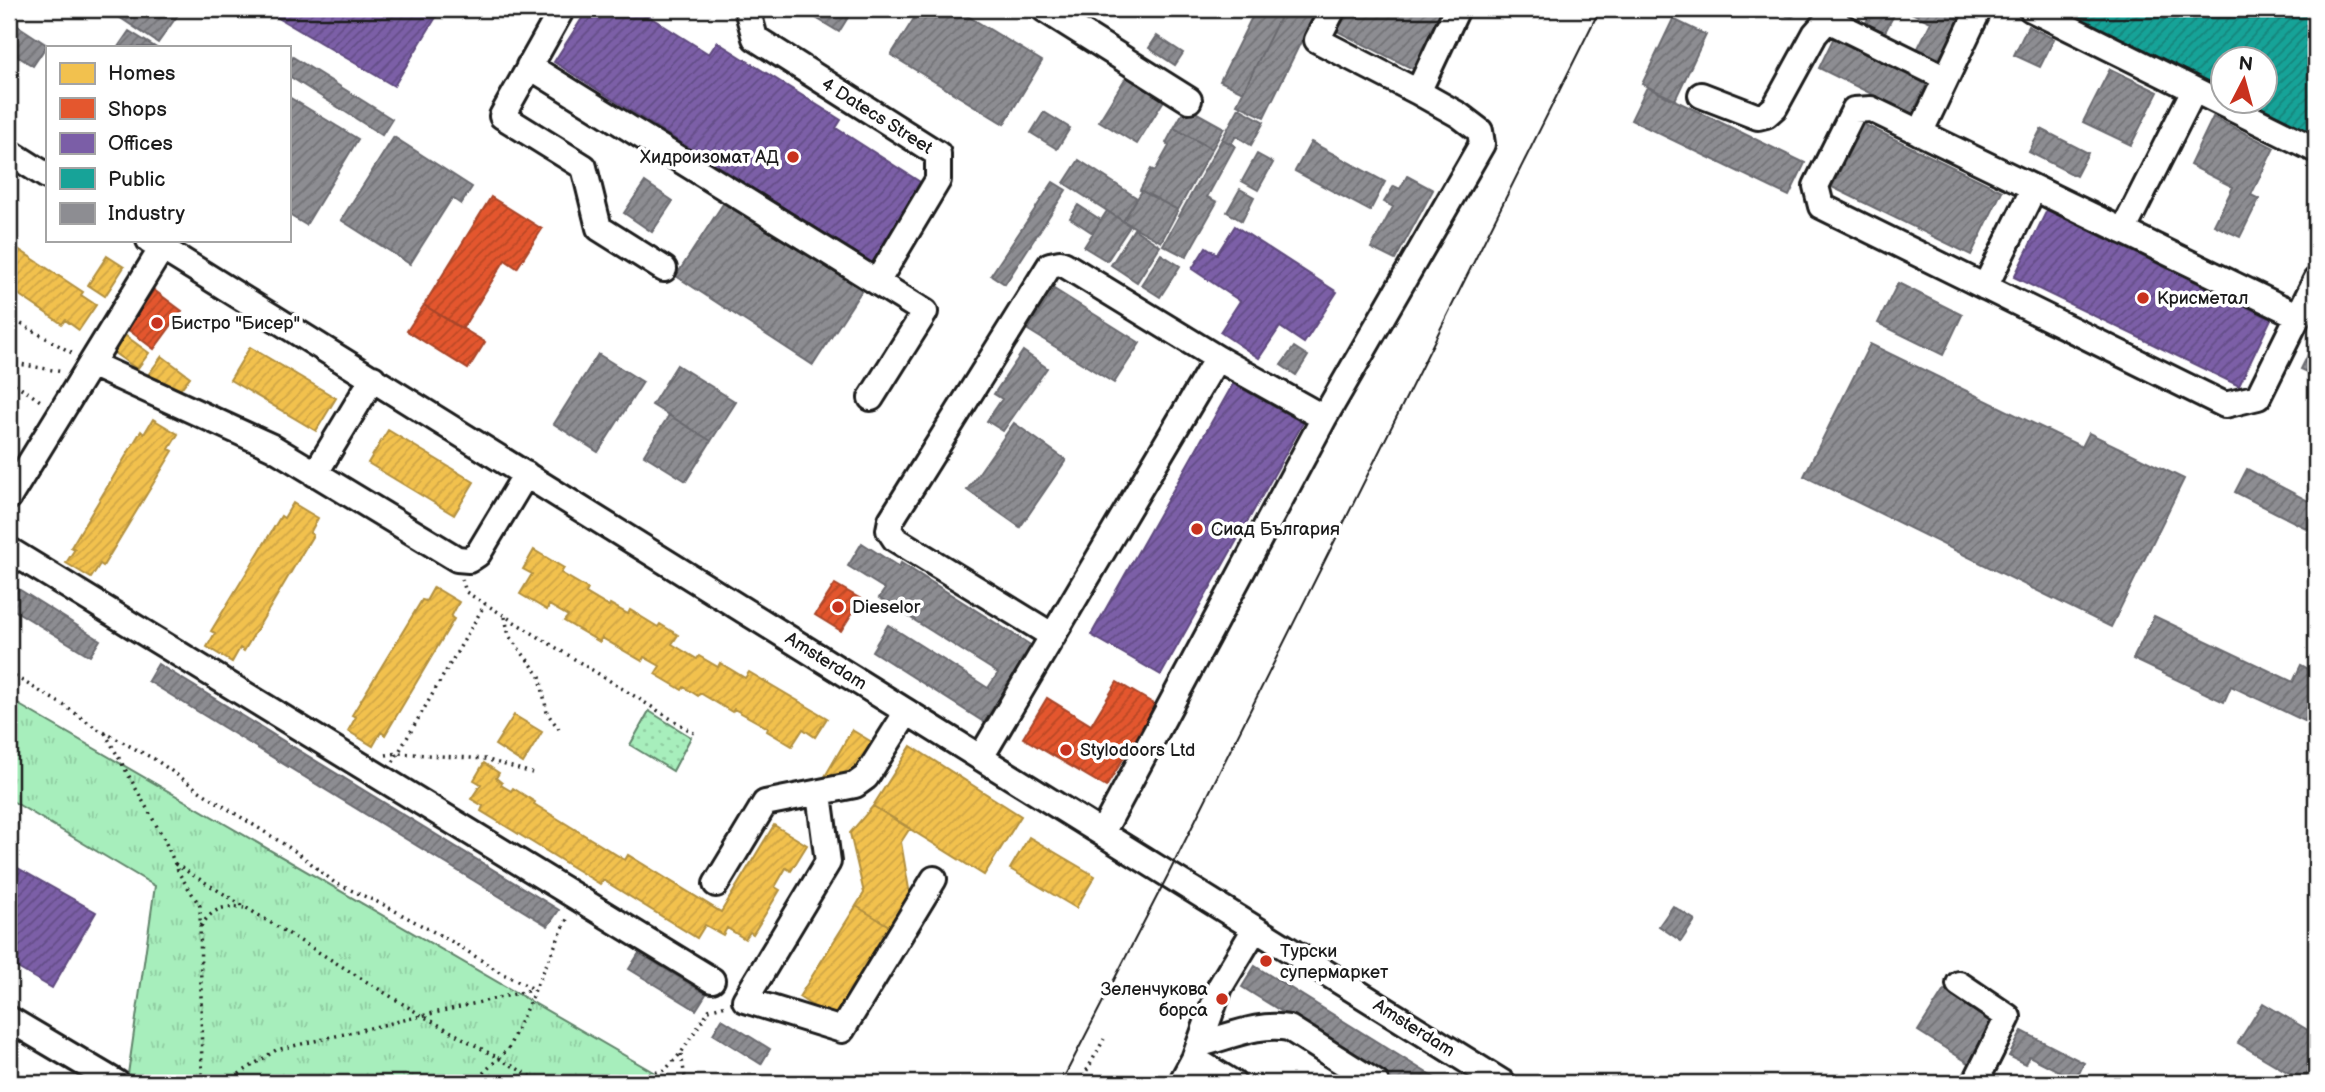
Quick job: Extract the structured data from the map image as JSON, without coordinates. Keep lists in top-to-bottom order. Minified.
{"streets":{"street":["4 Datecs Street","Amsterdam"]},"places":["Хидроизомат АД","Крисметал","Бистро \"Бисер\"","Сиад България","Dieselor","Stylodoors Ltd","Турски супермаркет","Зеленчукова борса"],"legend":["Homes","Shops","Offices","Public","Industry"],"north":"top"}
